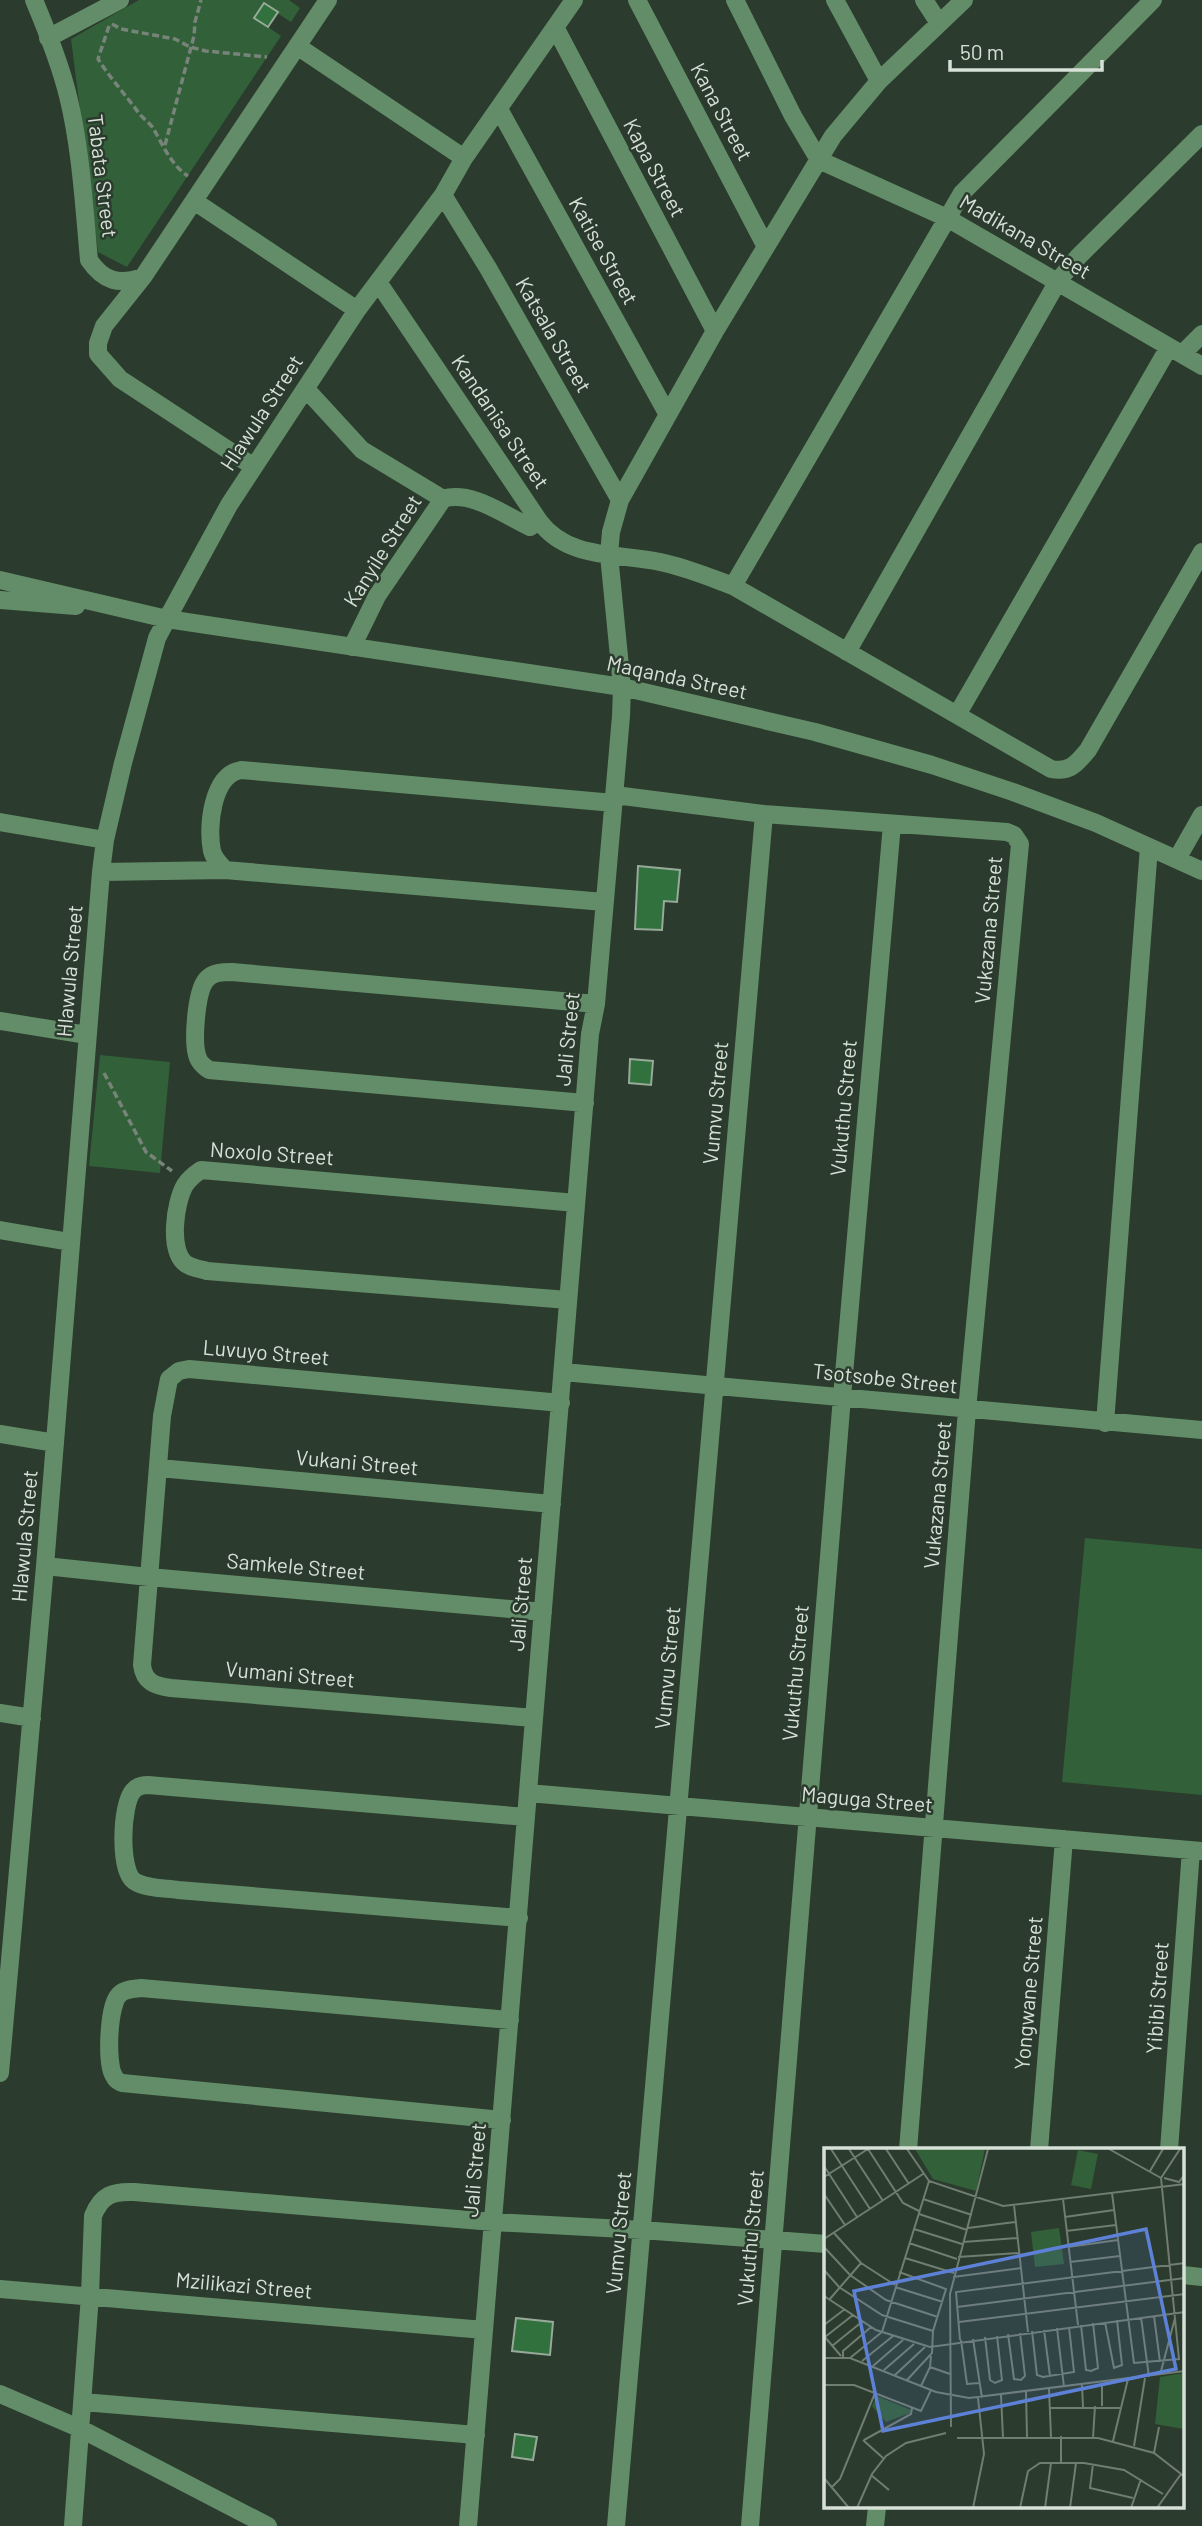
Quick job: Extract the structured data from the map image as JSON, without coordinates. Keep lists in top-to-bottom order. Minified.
{"streets":{"street":["Kana Street","Kapa Street","Tabata Street","Madikana Street","Katise Street","Katsala Street","Hlawula Street","Kandanisa Street","Kanyile Street","Maqanda Street","Vukazana Street","Jali Street","Vumvu Street","Vukuthu Street","Noxolo Street","Luvuyo Street","Tsotsobe Street","Vukani Street","Samkele Street","Vumani Street","Maguga Street","Yongwane Street","Yibibi Street","Mzilikazi Street"]},"crossings":[["Kana Street","Jali Street"],["Kapa Street","Hlawula Street"],["Kapa Street","Jali Street"],["Madikana Street","Jali Street"],["Katise Street","Hlawula Street"],["Katise Street","Jali Street"],["Katsala Street","Hlawula Street"],["Katsala Street","Jali Street"],["Hlawula Street","Kandanisa Street"],["Hlawula Street","Maqanda Street"],["Hlawula Street","Samkele Street"],["Kandanisa Street","Kanyile Street"],["Kandanisa Street","Jali Street"],["Kanyile Street","Maqanda Street"],["Maqanda Street","Jali Street"],["Vukazana Street","Vukuthu Street"],["Vukazana Street","Tsotsobe Street"],["Vukazana Street","Maguga Street"],["Jali Street","Noxolo Street"],["Jali Street","Luvuyo Street"],["Jali Street","Tsotsobe Street"],["Jali Street","Vukani Street"],["Jali Street","Samkele Street"],["Jali Street","Vumani Street"],["Jali Street","Maguga Street"],["Jali Street","Mzilikazi Street"],["Vumvu Street","Tsotsobe Street"],["Vumvu Street","Maguga Street"],["Vukuthu Street","Tsotsobe Street"],["Vukuthu Street","Maguga Street"],["Luvuyo Street","Vukani Street"],["Luvuyo Street","Samkele Street"],["Luvuyo Street","Vumani Street"],["Samkele Street","Vumani Street"],["Maguga Street","Yongwane Street"],["Maguga Street","Yibibi Street"]],"scale_bar":"50 m"}
